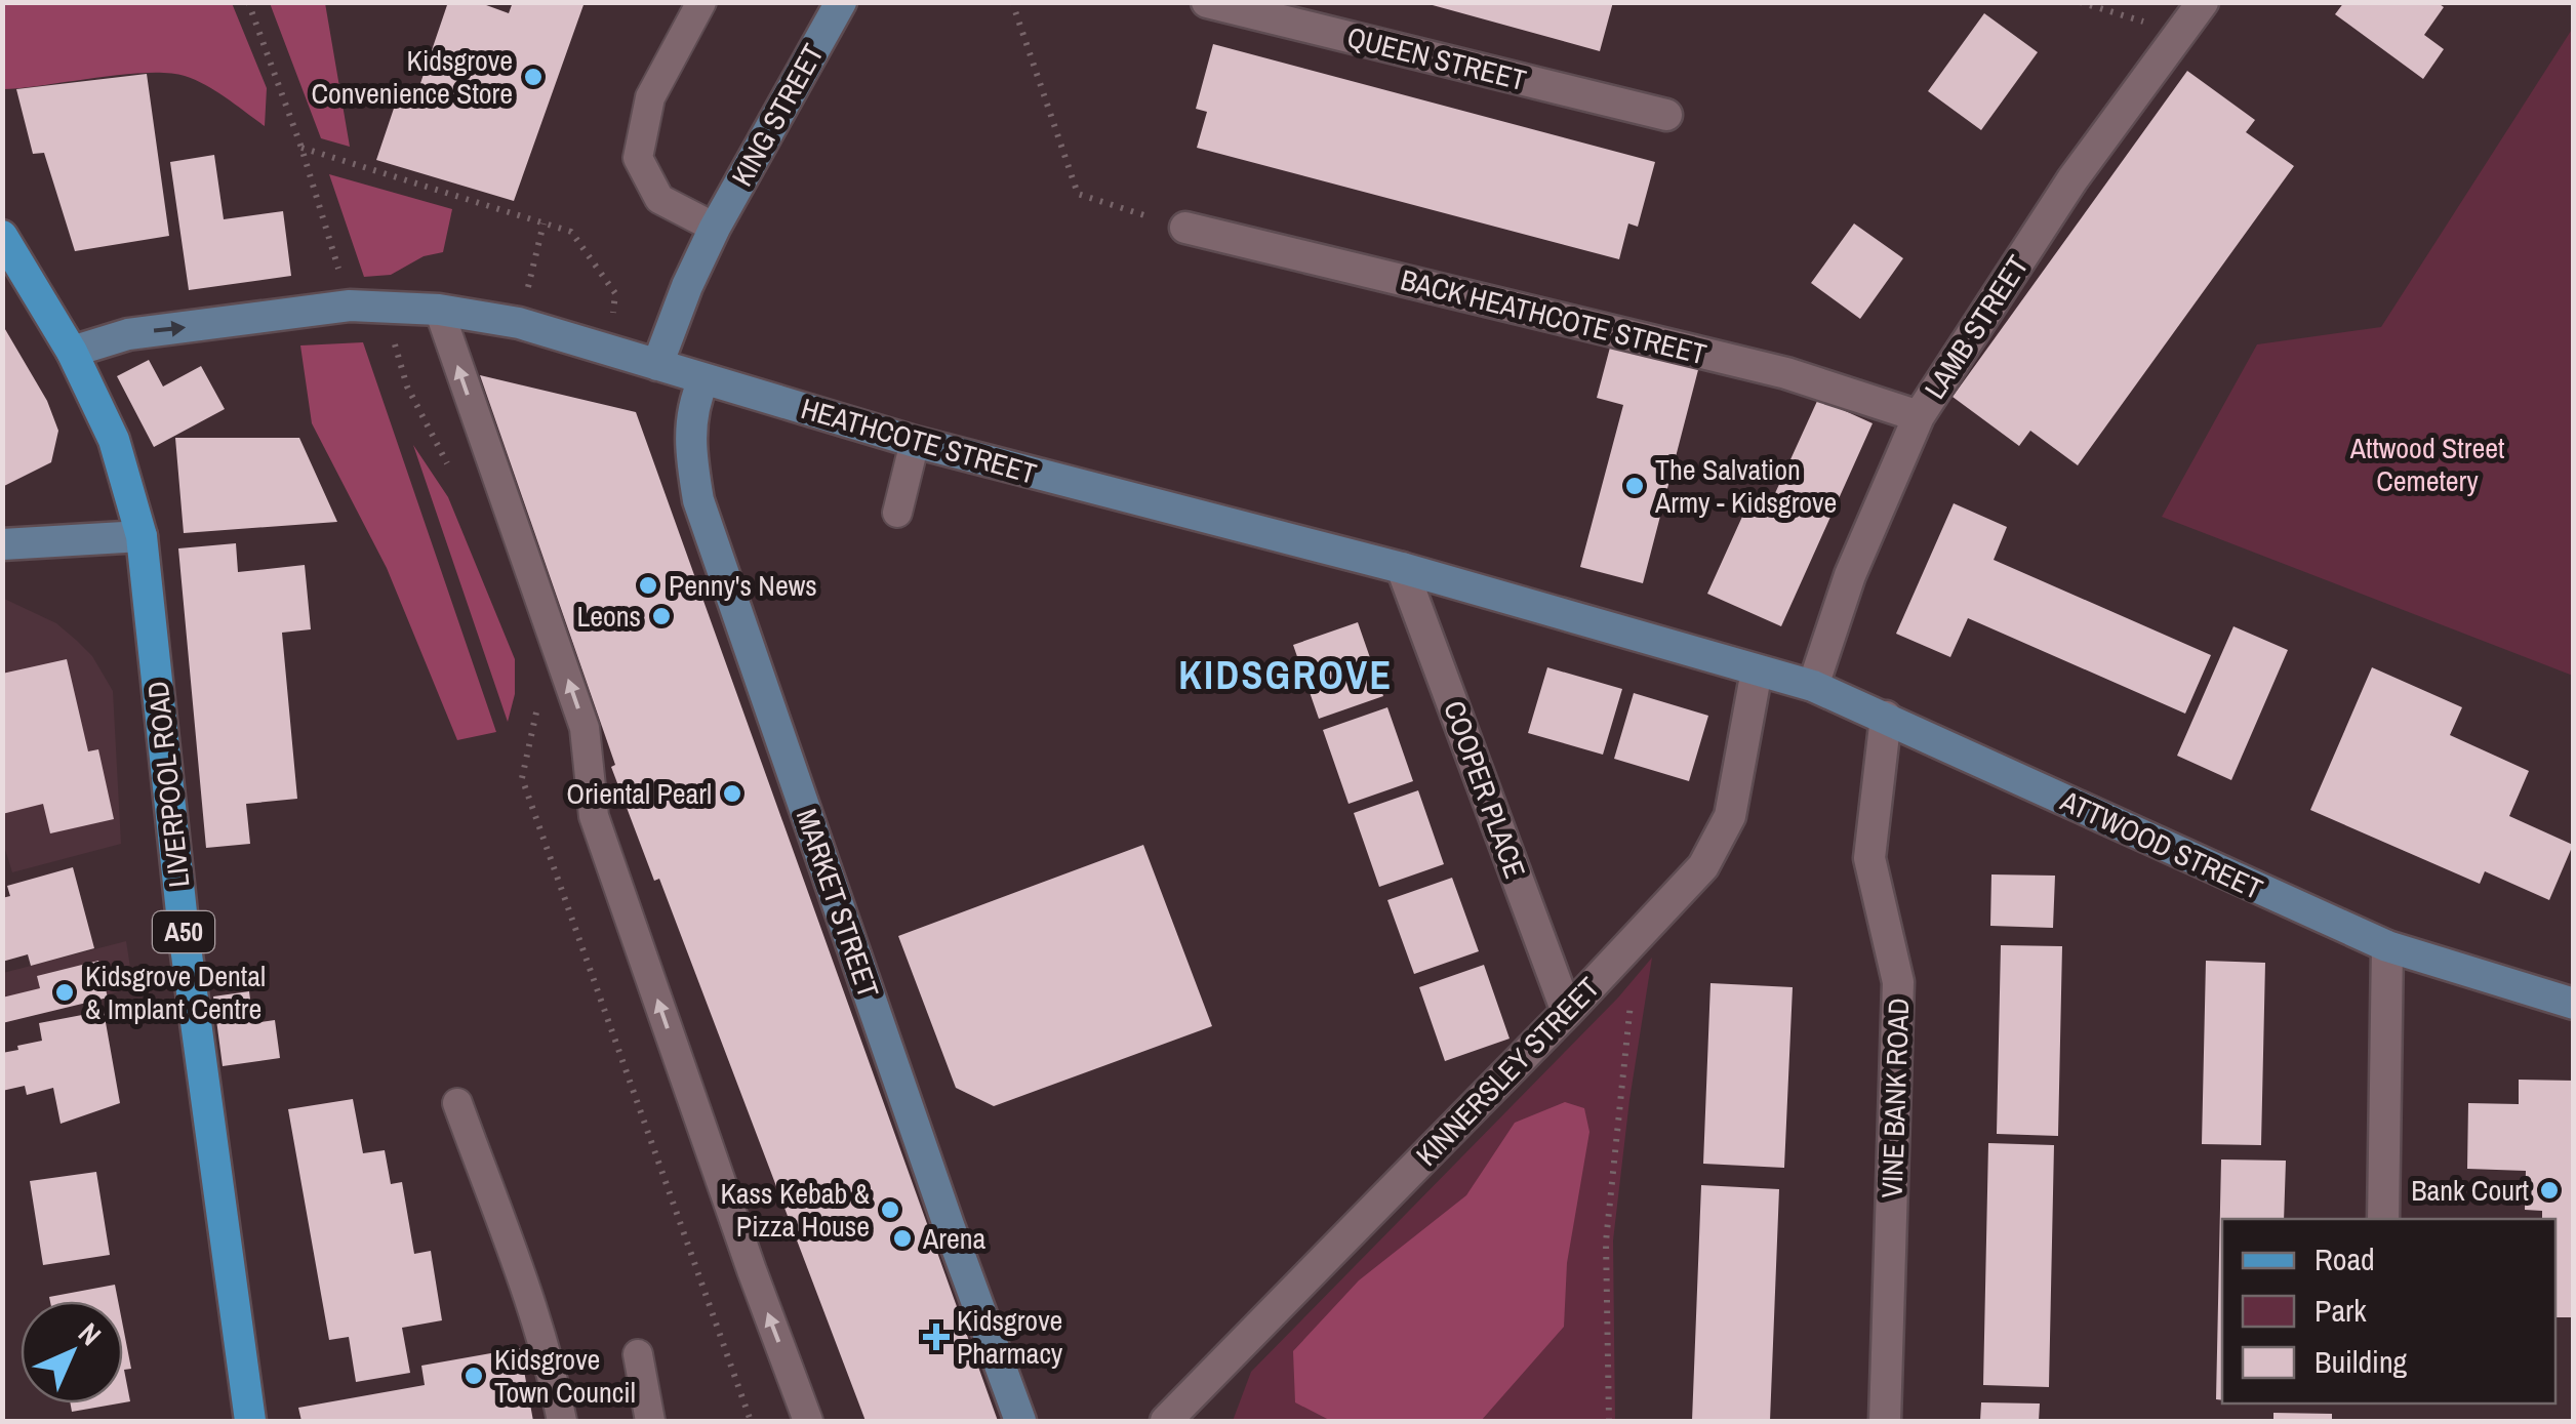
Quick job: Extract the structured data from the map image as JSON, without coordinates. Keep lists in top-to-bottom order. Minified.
{"streets":{"main road":["LIVERPOOL ROAD","A50"],"street":["QUEEN STREET","KING STREET","BACK HEATHCOTE STREET","LAMB STREET","HEATHCOTE STREET","COOPER PLACE","ATTWOOD STREET","MARKET STREET","KINNERSLEY STREET","VINE BANK ROAD"]},"crossings":[["KING STREET","HEATHCOTE STREET"],["BACK HEATHCOTE STREET","LAMB STREET"],["LAMB STREET","ATTWOOD STREET"],["HEATHCOTE STREET","LIVERPOOL ROAD"],["HEATHCOTE STREET","COOPER PLACE"],["HEATHCOTE STREET","ATTWOOD STREET"],["HEATHCOTE STREET","MARKET STREET"],["HEATHCOTE STREET","KINNERSLEY STREET"],["COOPER PLACE","KINNERSLEY STREET"],["ATTWOOD STREET","KINNERSLEY STREET"],["ATTWOOD STREET","VINE BANK ROAD"]],"districts":["KIDSGROVE"],"parks":["Attwood Street Cemetery"],"places":{"other":["Kidsgrove Convenience Store","The Salvation Army - Kidsgrove","Penny's News","Leons","Oriental Pearl","Kidsgrove Dental & Implant Centre","Bank Court","Kass Kebab & Pizza House","Arena","Kidsgrove Town Council"],"health":["Kidsgrove Pharmacy"]},"legend":["Road","Park","Building"],"north":"top right"}
